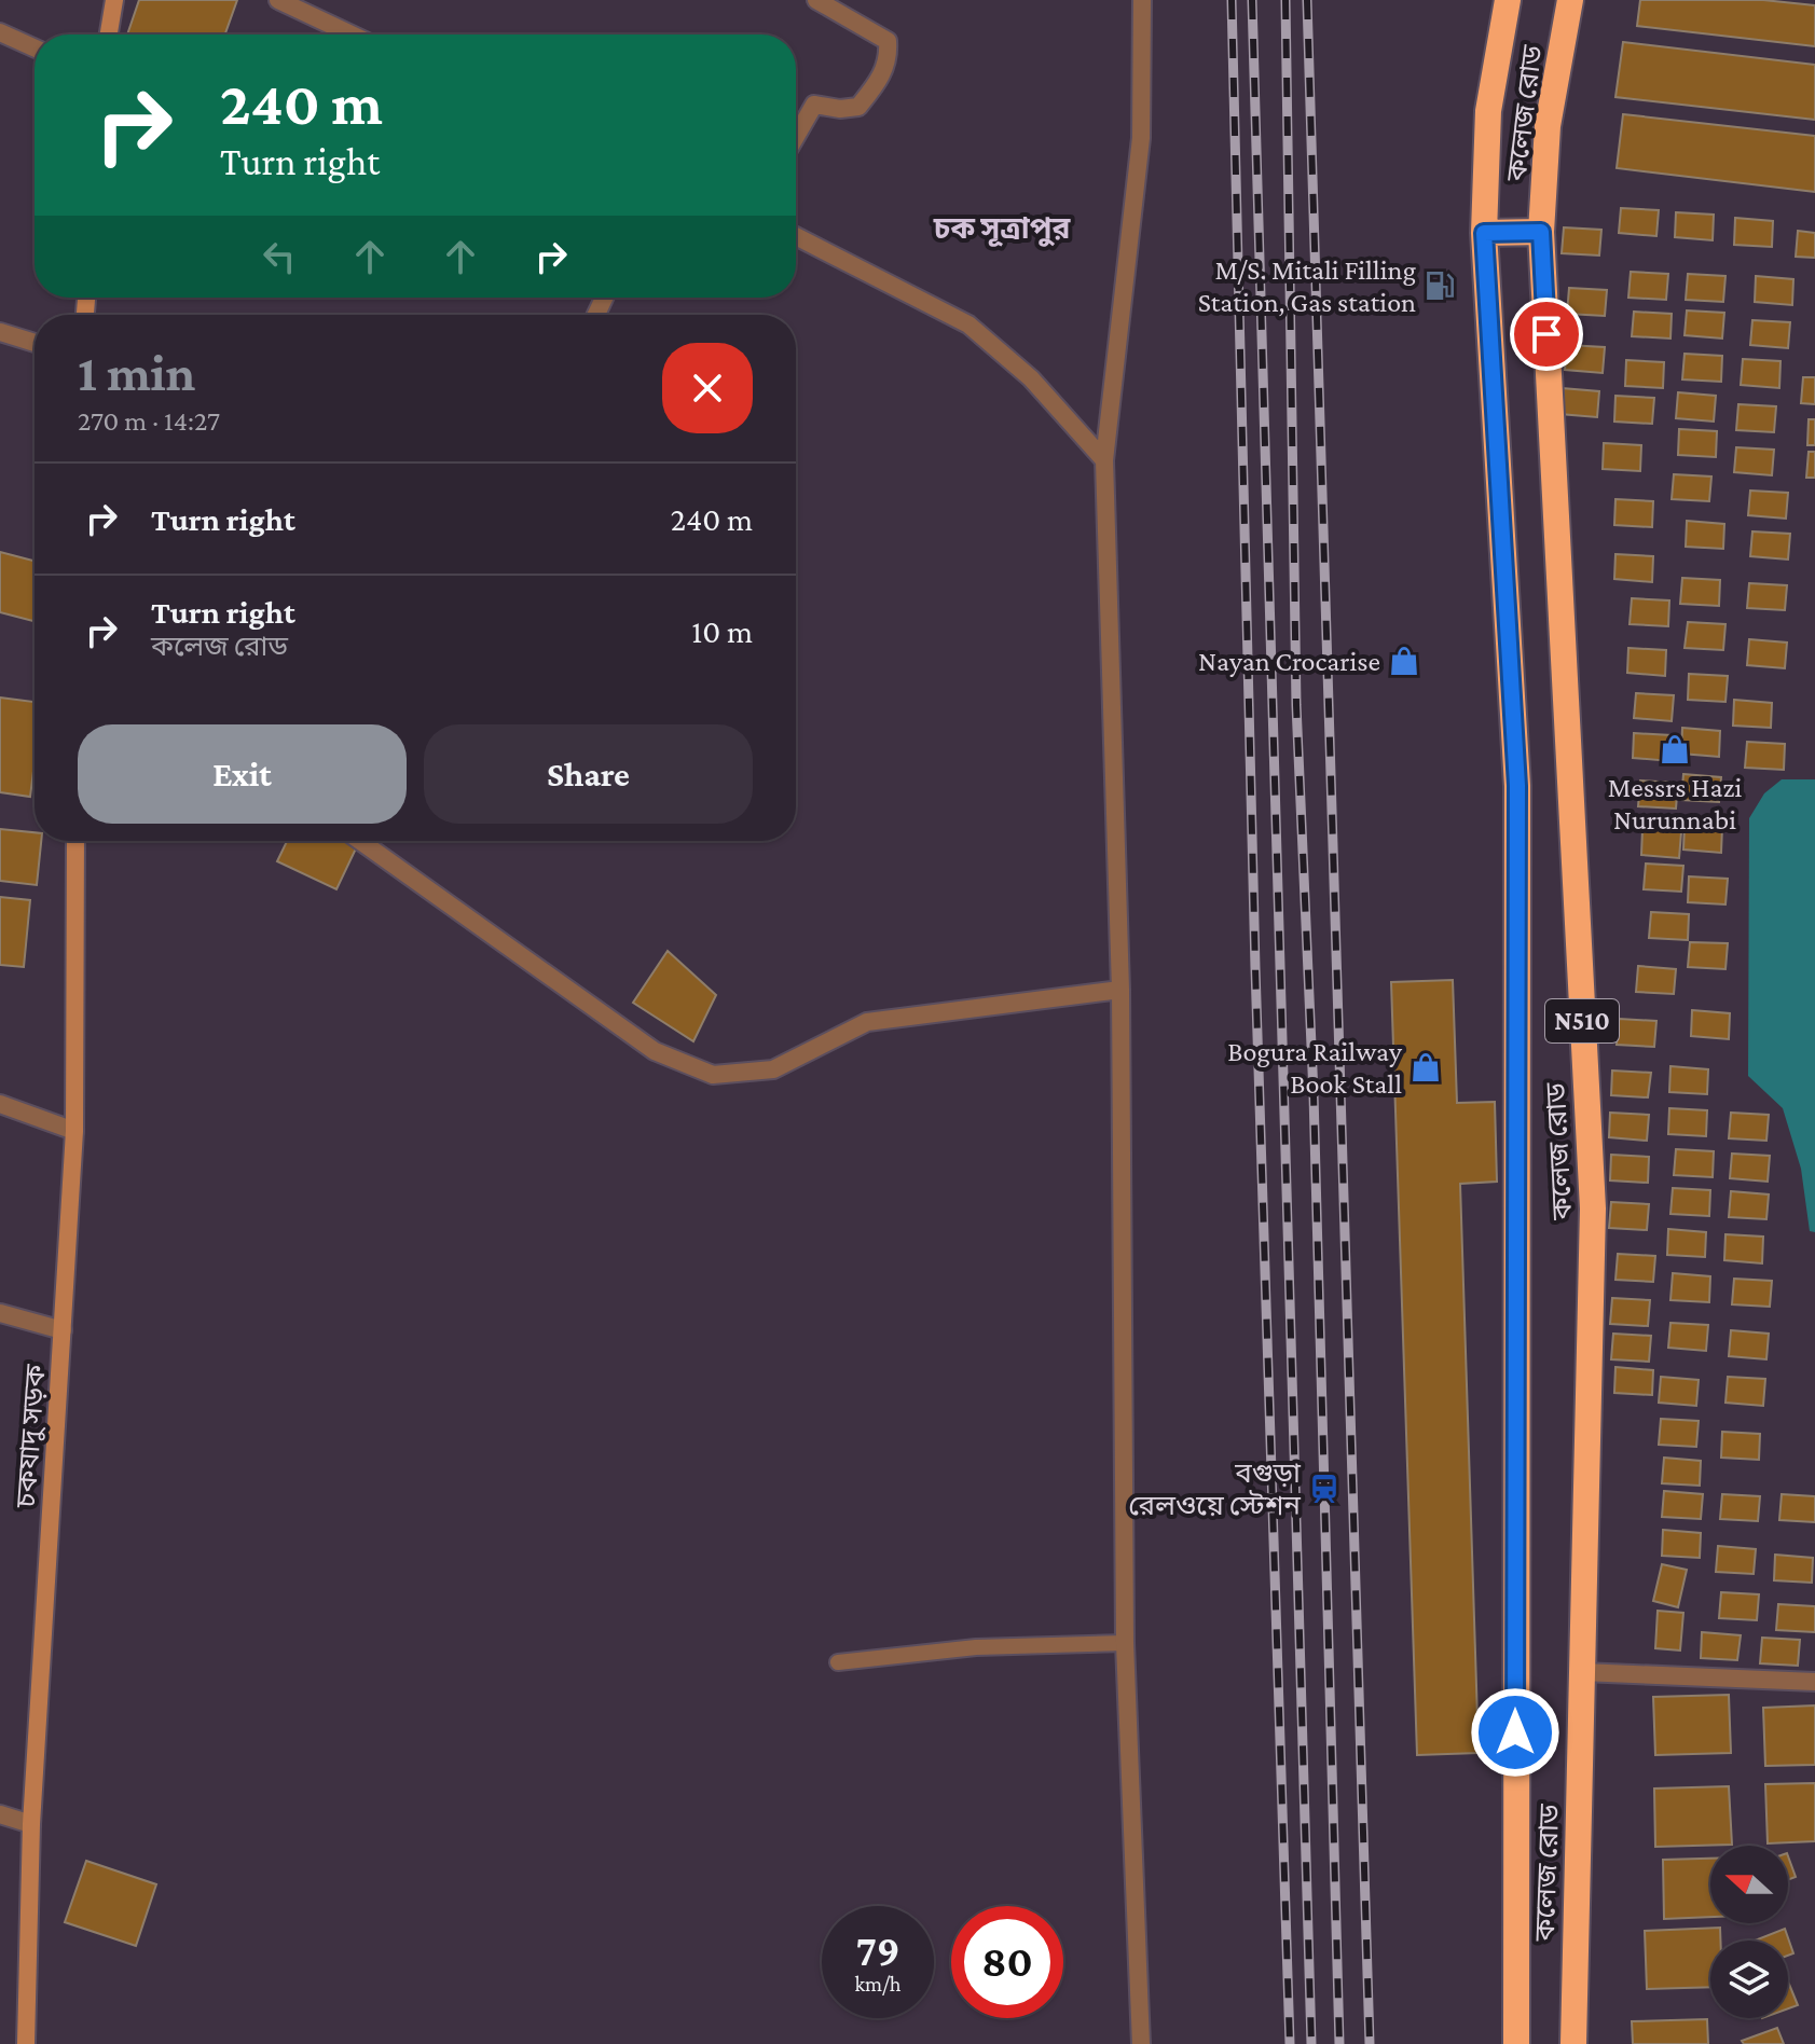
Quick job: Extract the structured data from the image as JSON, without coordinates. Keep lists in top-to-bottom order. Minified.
{"streets":{"highway":["কলেজ রোড","N510"],"street":["চকযাদু সড়ক"]},"districts":["চক সূত্রাপুর"],"places":{"fuel station":["M/S. Mitali Filling Station, Gas station"],"shop":["Nayan Crocarise","Messrs Hazi Nurunnabi","Bogura Railway Book Stall"],"station":["বগুড়া রেলওয়ে স্টেশন"]},"north":"left","page":{"turn":["240 m","Turn right"],"heading":["1 min","270 m · 14:27"],"list":[{"name":"Turn right","value":"240 m"},{"name":"Turn right","note":"কলেজ রোড","value":"10 m"}],"buttons":["Exit","Share"],"speed":"79 km/h","limit":"80"}}
